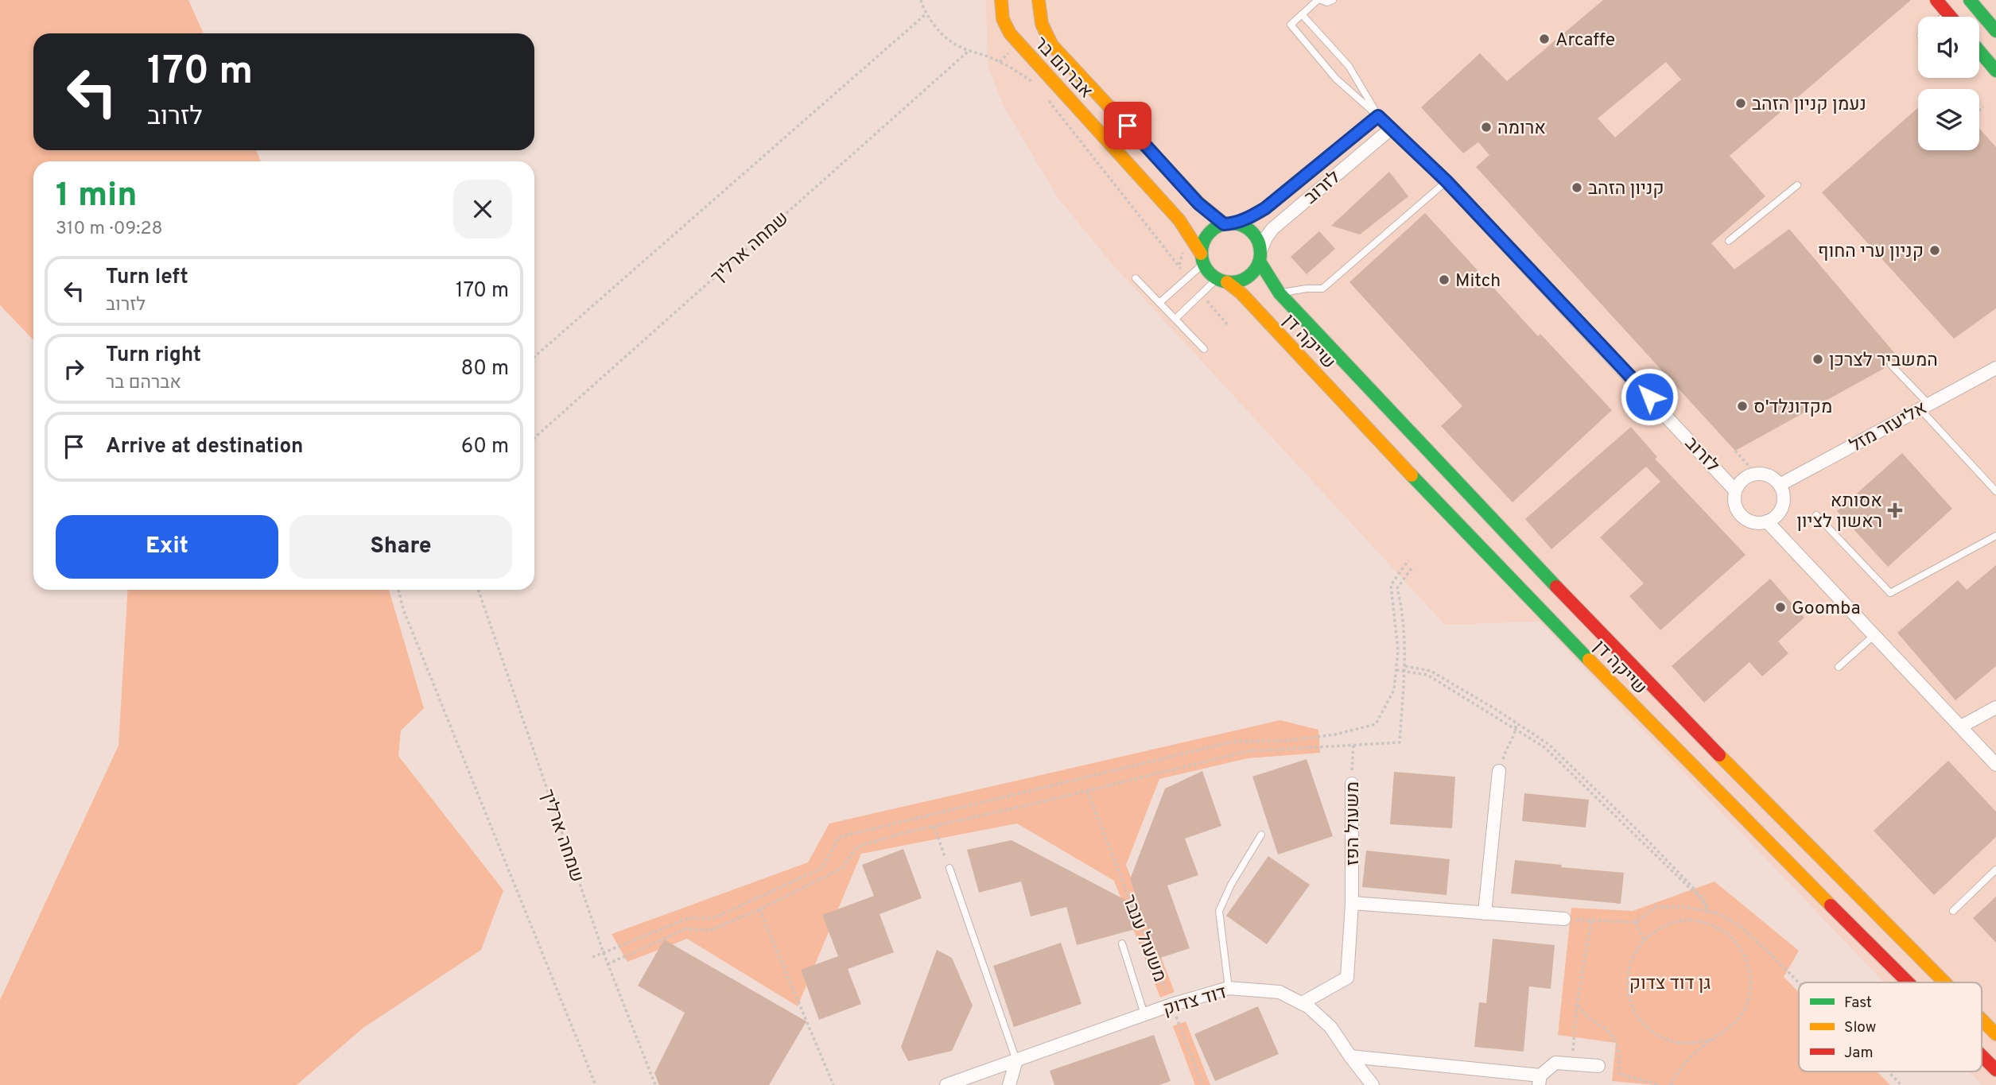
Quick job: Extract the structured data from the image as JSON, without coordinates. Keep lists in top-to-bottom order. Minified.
{"streets":{"street":["אברהם בר","לזרוב","שייקה דן","אליעזר מזל","משעול הפז","דוד צדוק"],"path":["שמחה ארליך","משעול ענבר"]},"crossings":[["אברהם בר","לזרוב"],["אברהם בר","שייקה דן"],["לזרוב","שייקה דן"],["לזרוב","אליעזר מזל"],["משעול הפז","דוד צדוק"],["משעול ענבר","דוד צדוק"]],"parks":["גן דוד צדוק"],"places":{"other":["Arcaffe","נעמן קניון הזהב","ארומה","קניון הזהב","קניון ערי החוף","Mitch","המשביר לצרכן","מקדונלד'ס","Goomba"],"health":["אסותא ראשון לציון"]},"legend":["Fast","Slow","Jam"],"page":{"turn":["170 m","לזרוב"],"heading":["1 min","310 m · 09:28"],"list":[{"name":"Turn left","note":"לזרוב","value":"170 m"},{"name":"Turn right","note":"אברהם בר","value":"80 m"},{"name":"Arrive at destination","value":"60 m"}],"buttons":["Exit","Share"]}}
